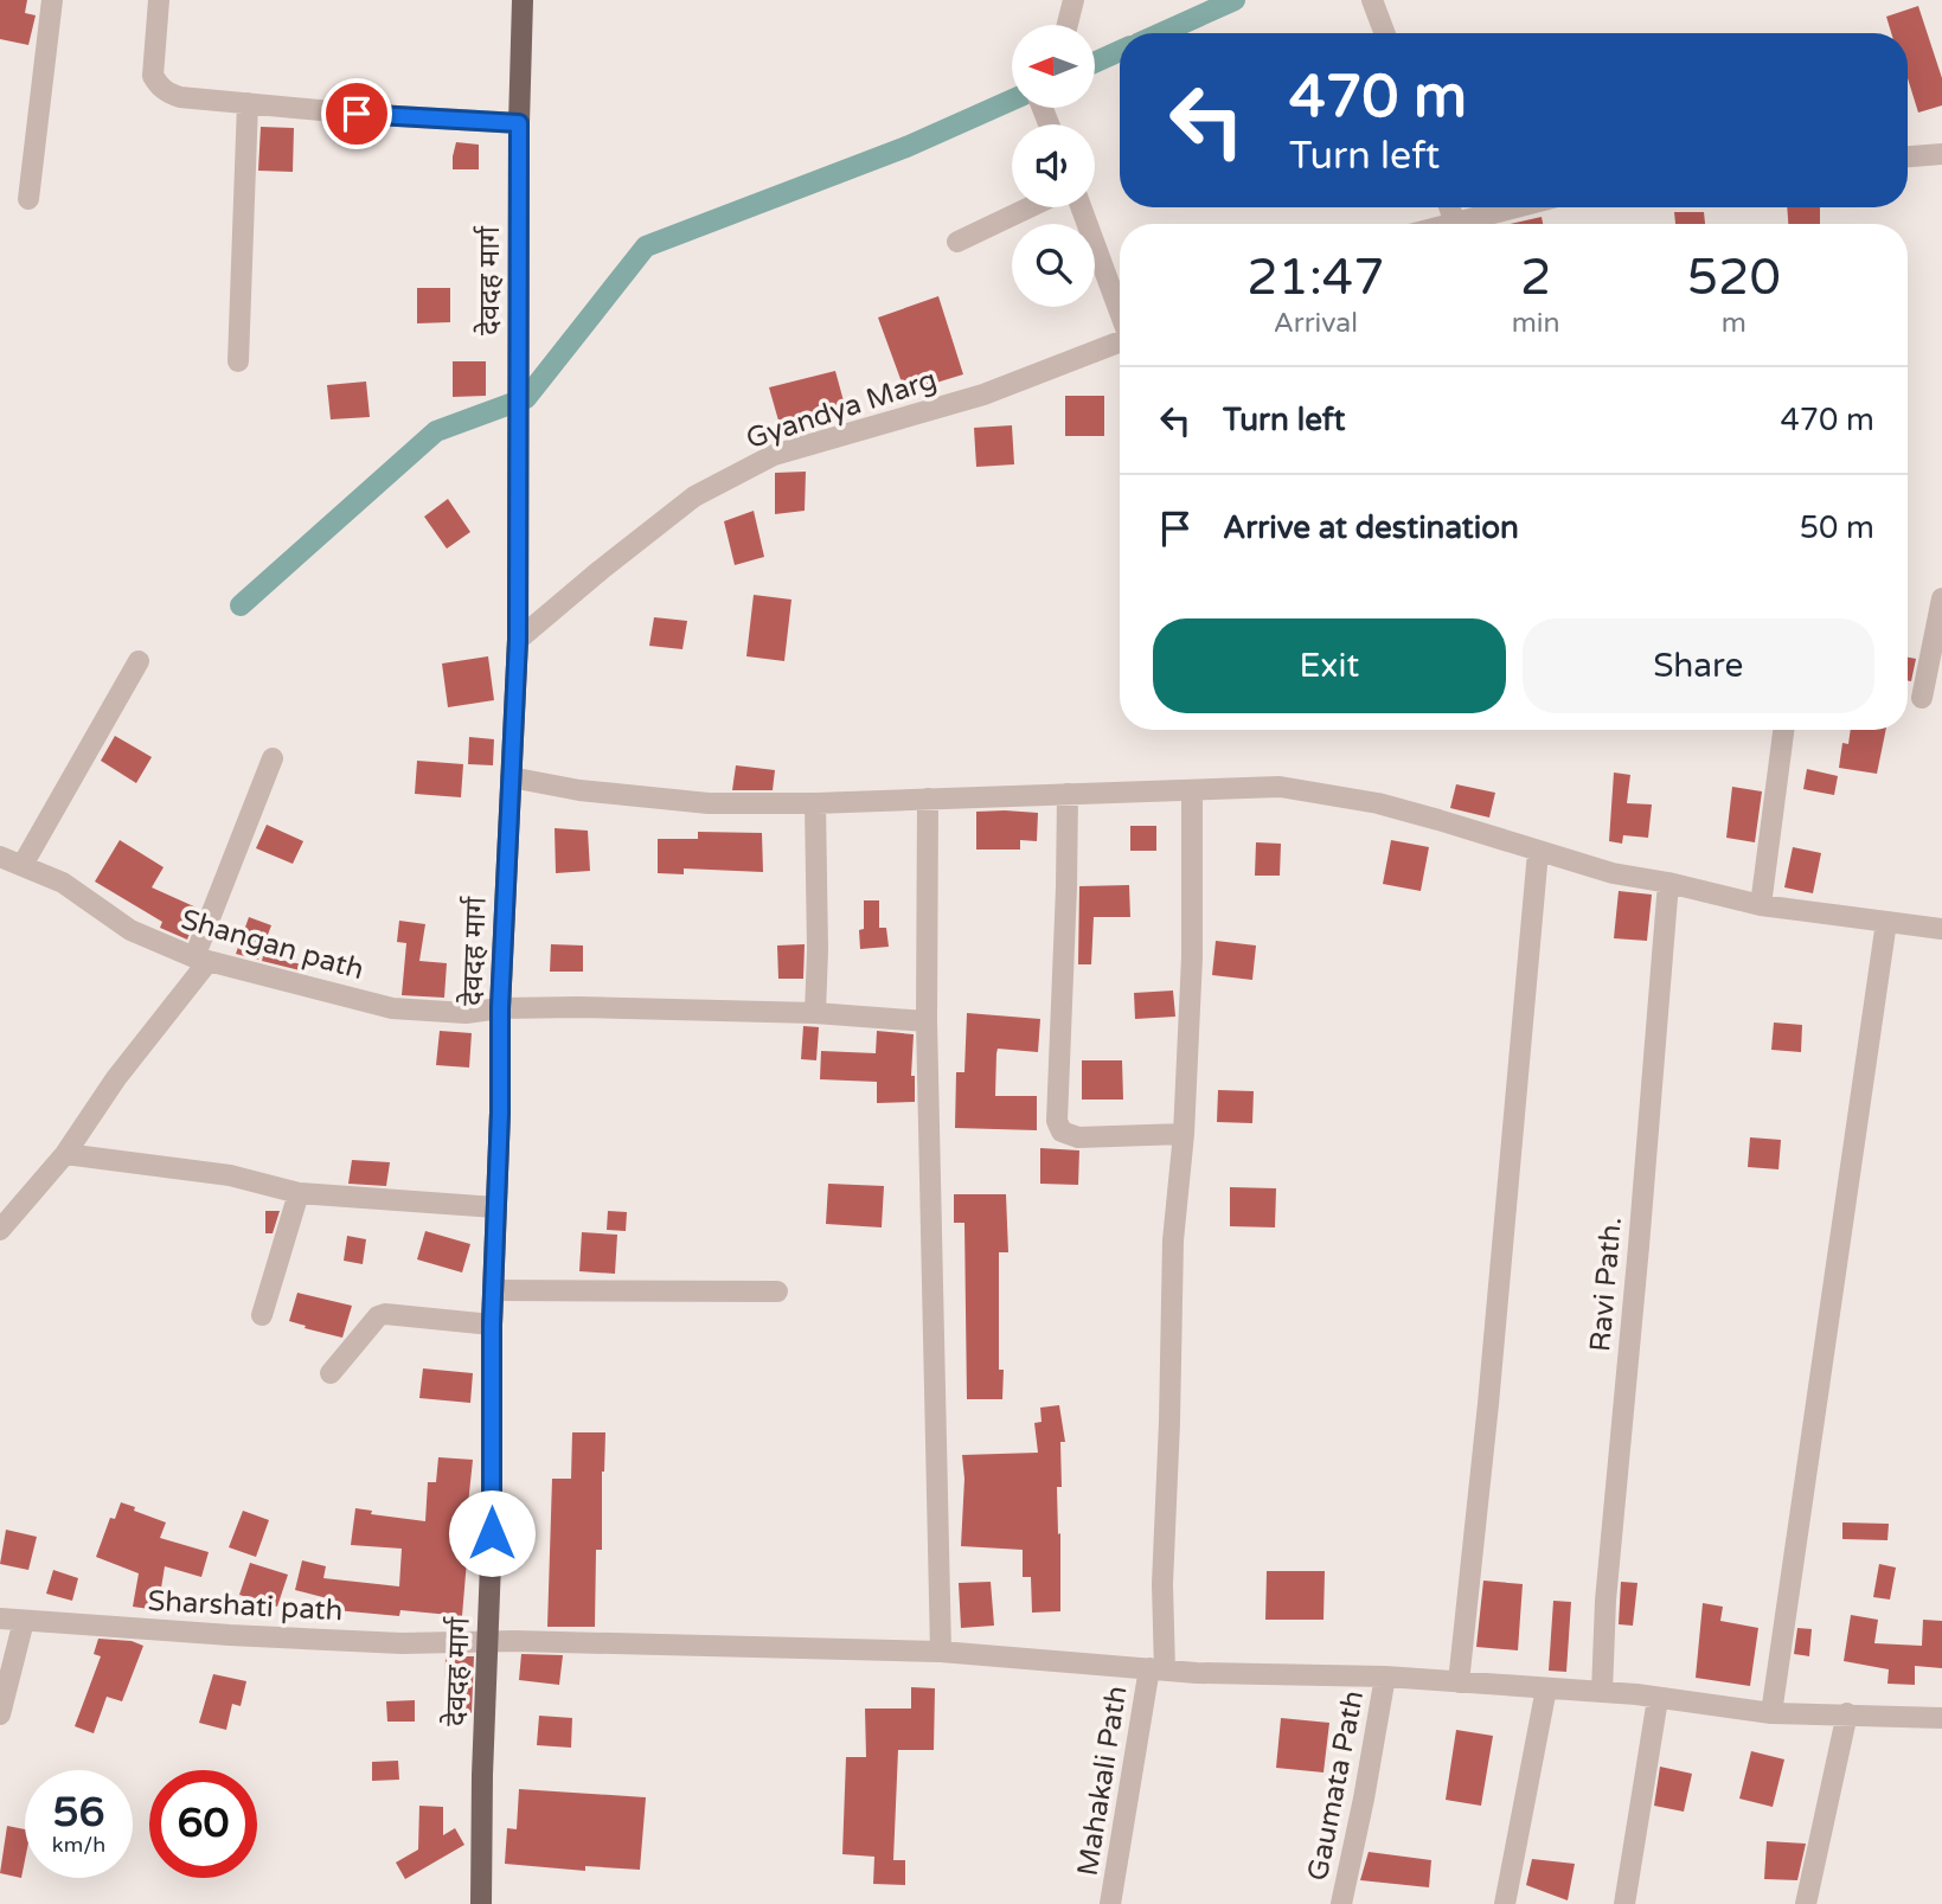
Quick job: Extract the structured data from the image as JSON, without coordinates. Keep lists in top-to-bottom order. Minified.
{"streets":{"main road":["देवदह मार्ग"],"street":["Gyandya Marg","Shangan path","Ravi Path.","Sharshati path","Mahakali Path","Gaumata Path"]},"crossings":[["देवदह मार्ग","Gyandya Marg"],["देवदह मार्ग","Shangan path"],["देवदह मार्ग","Sharshati path"],["Ravi Path.","Sharshati path"],["Sharshati path","Mahakali Path"],["Sharshati path","Gaumata Path"]],"north":"left","page":{"turn":["470 m","Turn left"],"eta":["21:47","Arrival","2","min","520","m"],"list":[{"name":"Turn left","value":"470 m"},{"name":"Arrive at destination","value":"50 m"}],"buttons":["Exit","Share"],"speed":"56 km/h","limit":"60"}}
